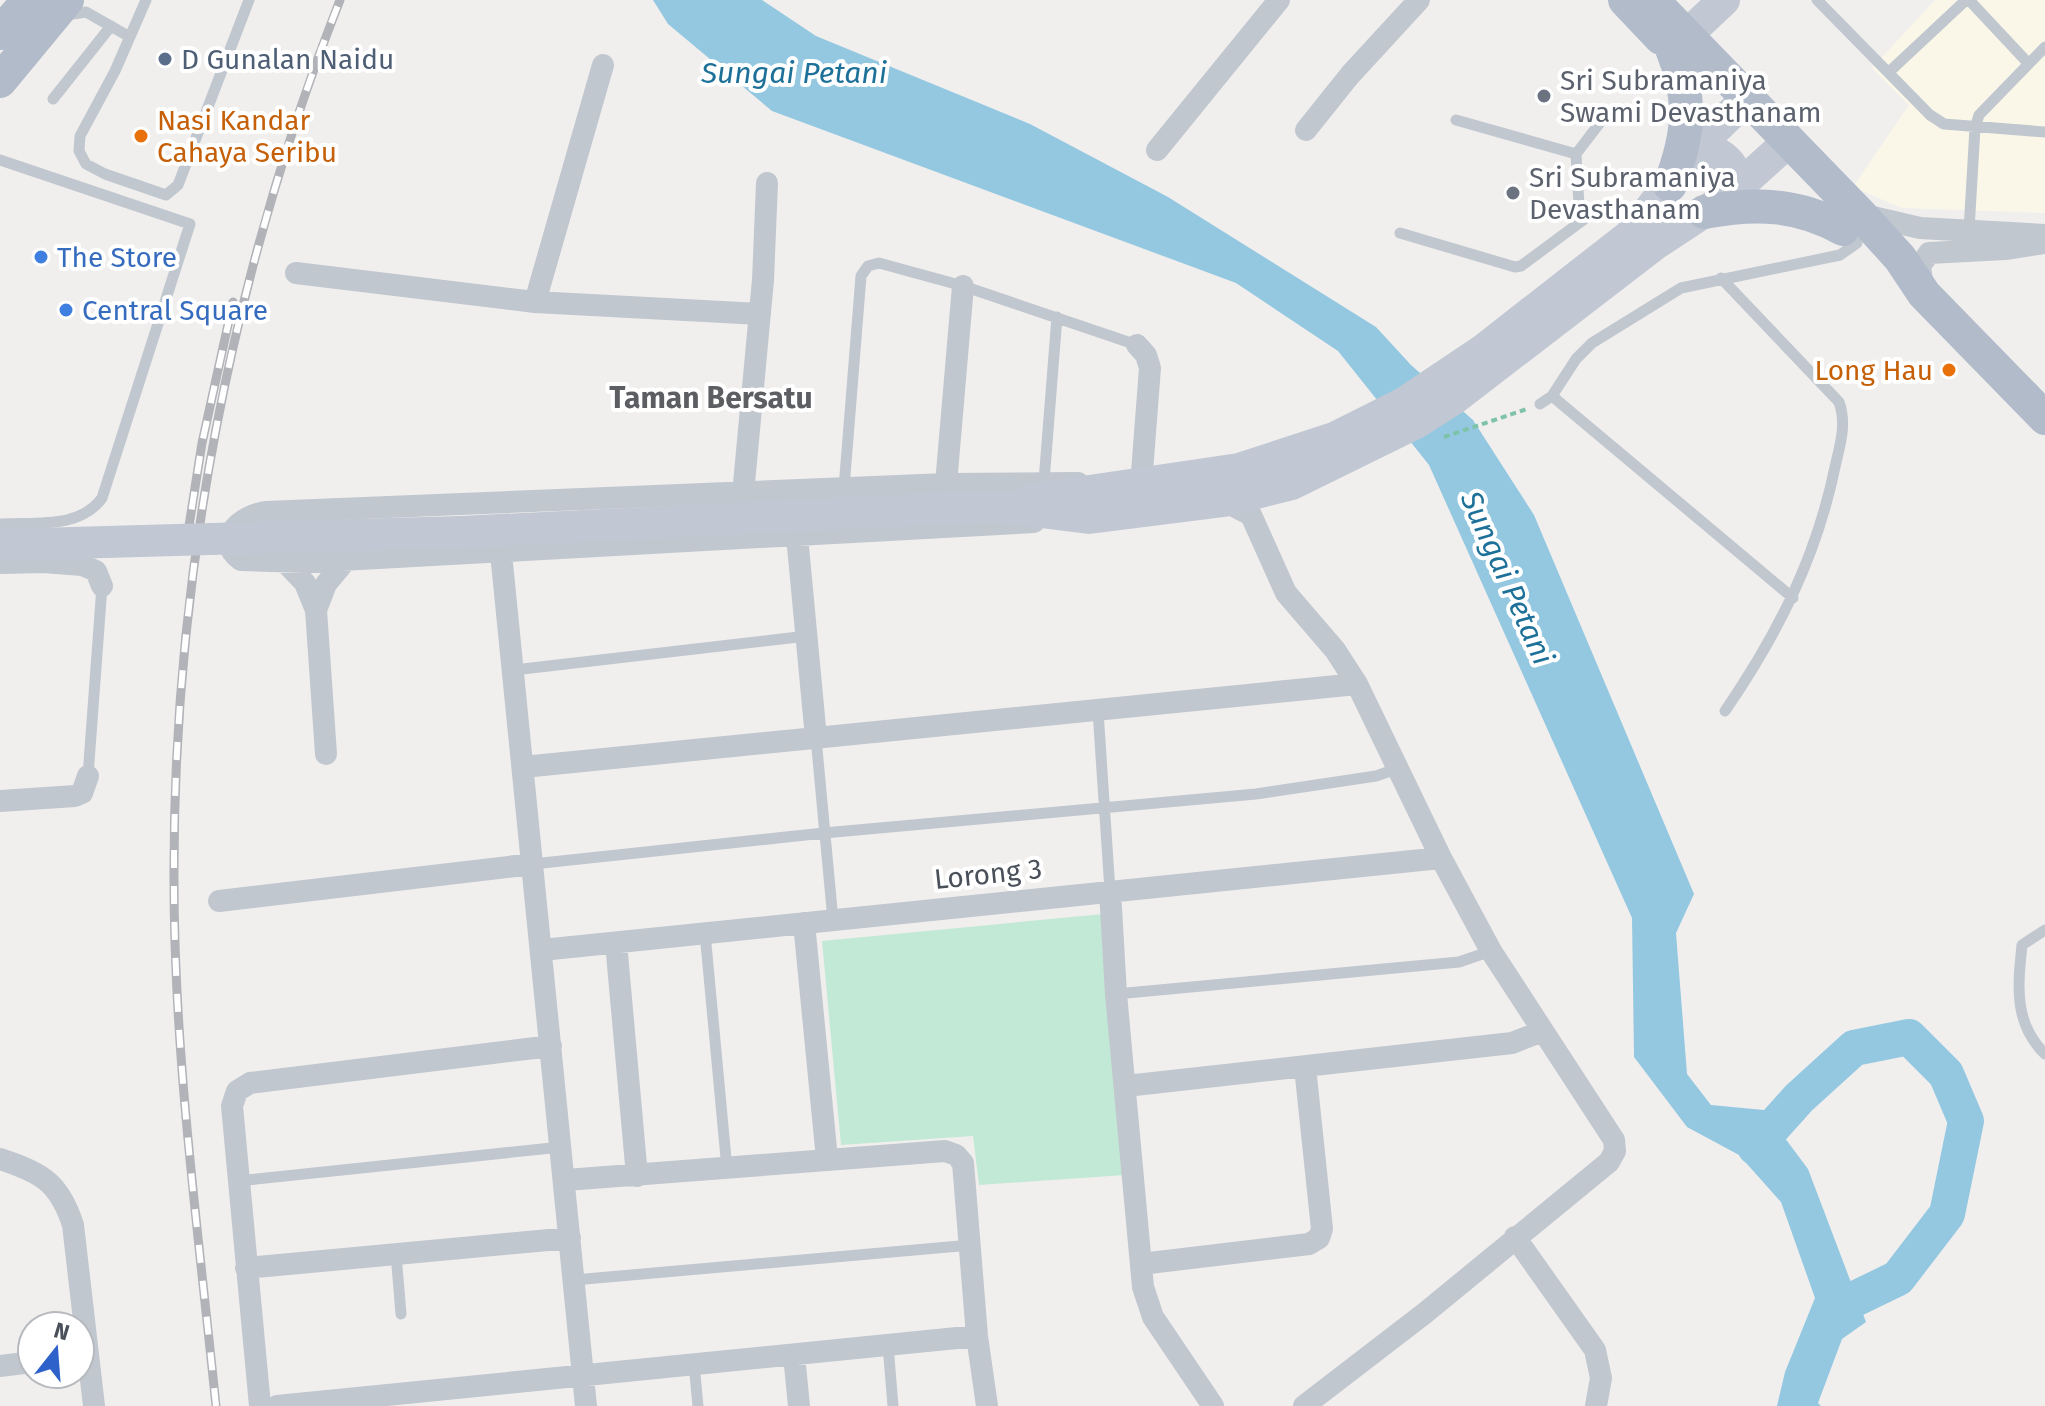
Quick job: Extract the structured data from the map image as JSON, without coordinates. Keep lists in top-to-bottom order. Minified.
{"streets":{"street":["Lorong 3"]},"districts":["Taman Bersatu"],"water":["Sungai Petani"],"places":["D Gunalan Naidu","Sri Subramaniya Swami Devasthanam","Nasi Kandar Cahaya Seribu","Sri Subramaniya Devasthanam","The Store","Central Square","Long Hau"],"north":"top"}
